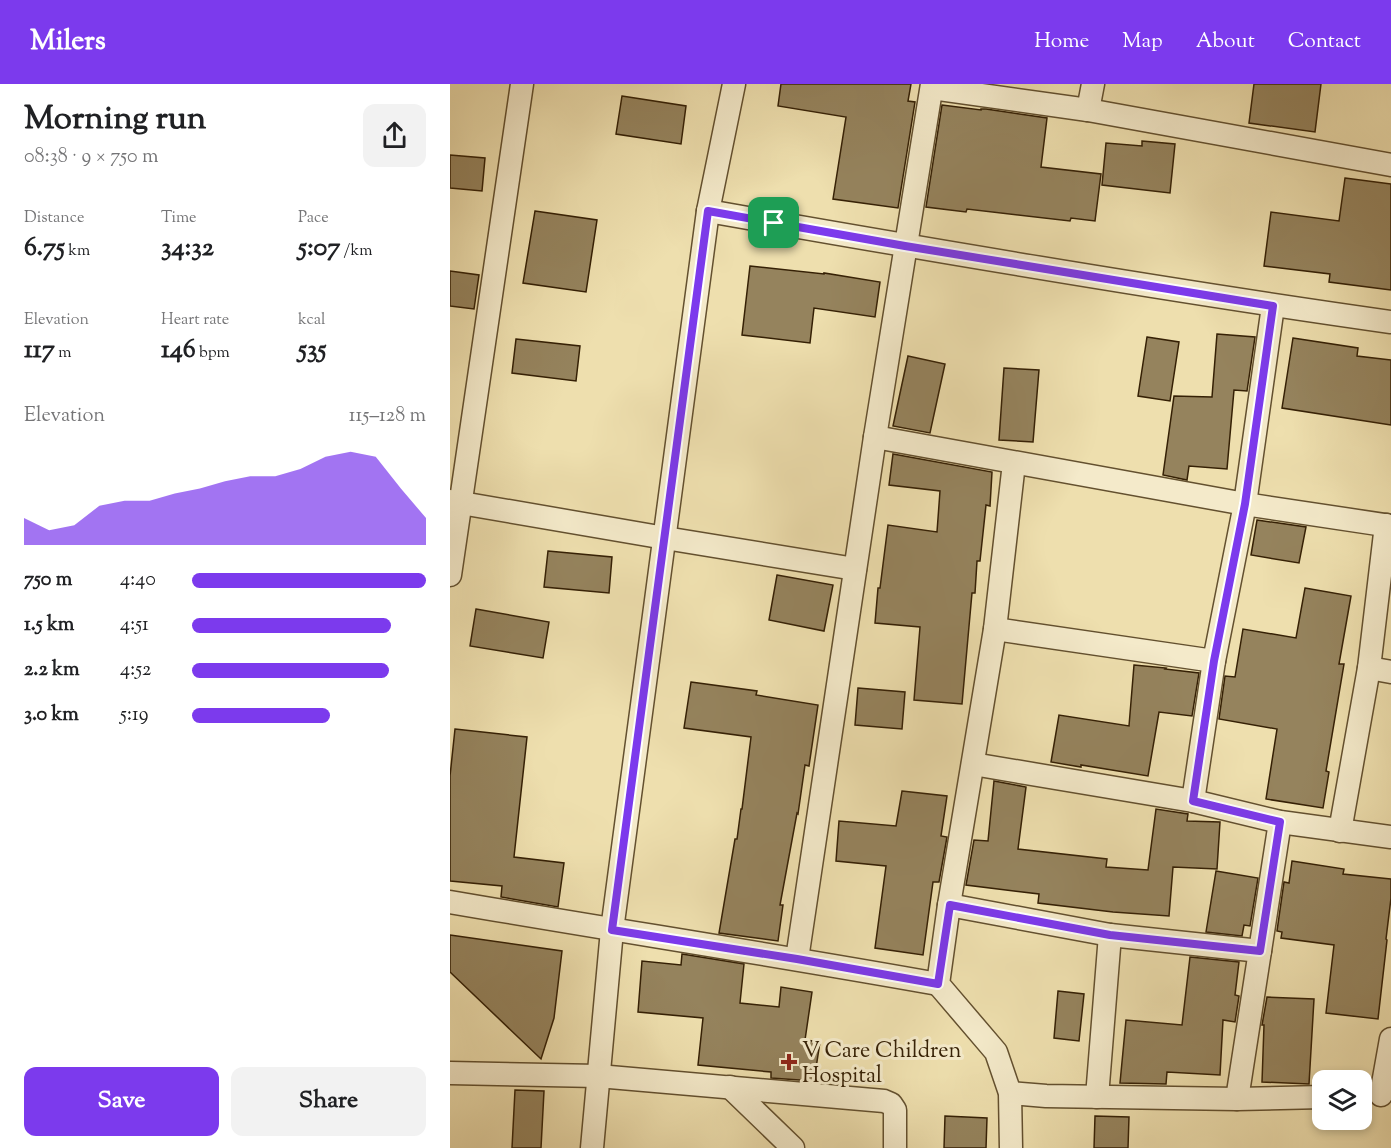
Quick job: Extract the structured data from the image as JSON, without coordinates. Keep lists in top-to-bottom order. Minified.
{"places":{"health":["V Care Children Hospital"]},"page":{"header":"Milers","nav":["Home","Map","About","Contact"],"heading":["Morning run","08:38 · 9 × 750 m"],"stats":[["Distance","6.75 km"],["Time","34:32"],["Pace","5:07 /km"],["Elevation","117 m"],["Heart rate","146 bpm"],["kcal","535"]],"chart":["Elevation","115–128 m"],"list":[{"name":"750 m","note":"4:40"},{"name":"1.5 km","note":"4:51"},{"name":"2.2 km","note":"4:52"},{"name":"3.0 km","note":"5:19"}],"buttons":["Save","Share"]}}
